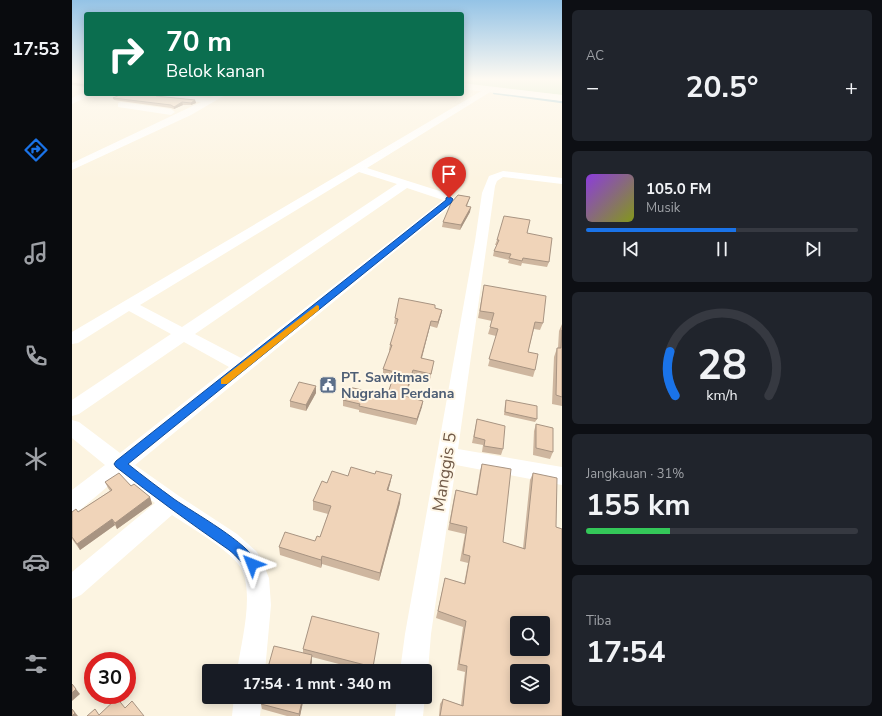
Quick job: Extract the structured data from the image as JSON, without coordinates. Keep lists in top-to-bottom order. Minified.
{"streets":{"street":["Manggis 5"]},"places":{"public building":["PT. Sawitmas Nugraha Perdana"]},"page":{"tabs":"17:53","tile":["AC",["Jangkauan · 31%","155 km"],["Tiba","17:54"]],"turn":["70 m","Belok kanan"],"heat":["−","20.5°","+"],"song":["105.0 FM","Musik"],"limit":"30","trip":"17:54 · 1 mnt · 340 m","gauge":["28","km/h"]}}
